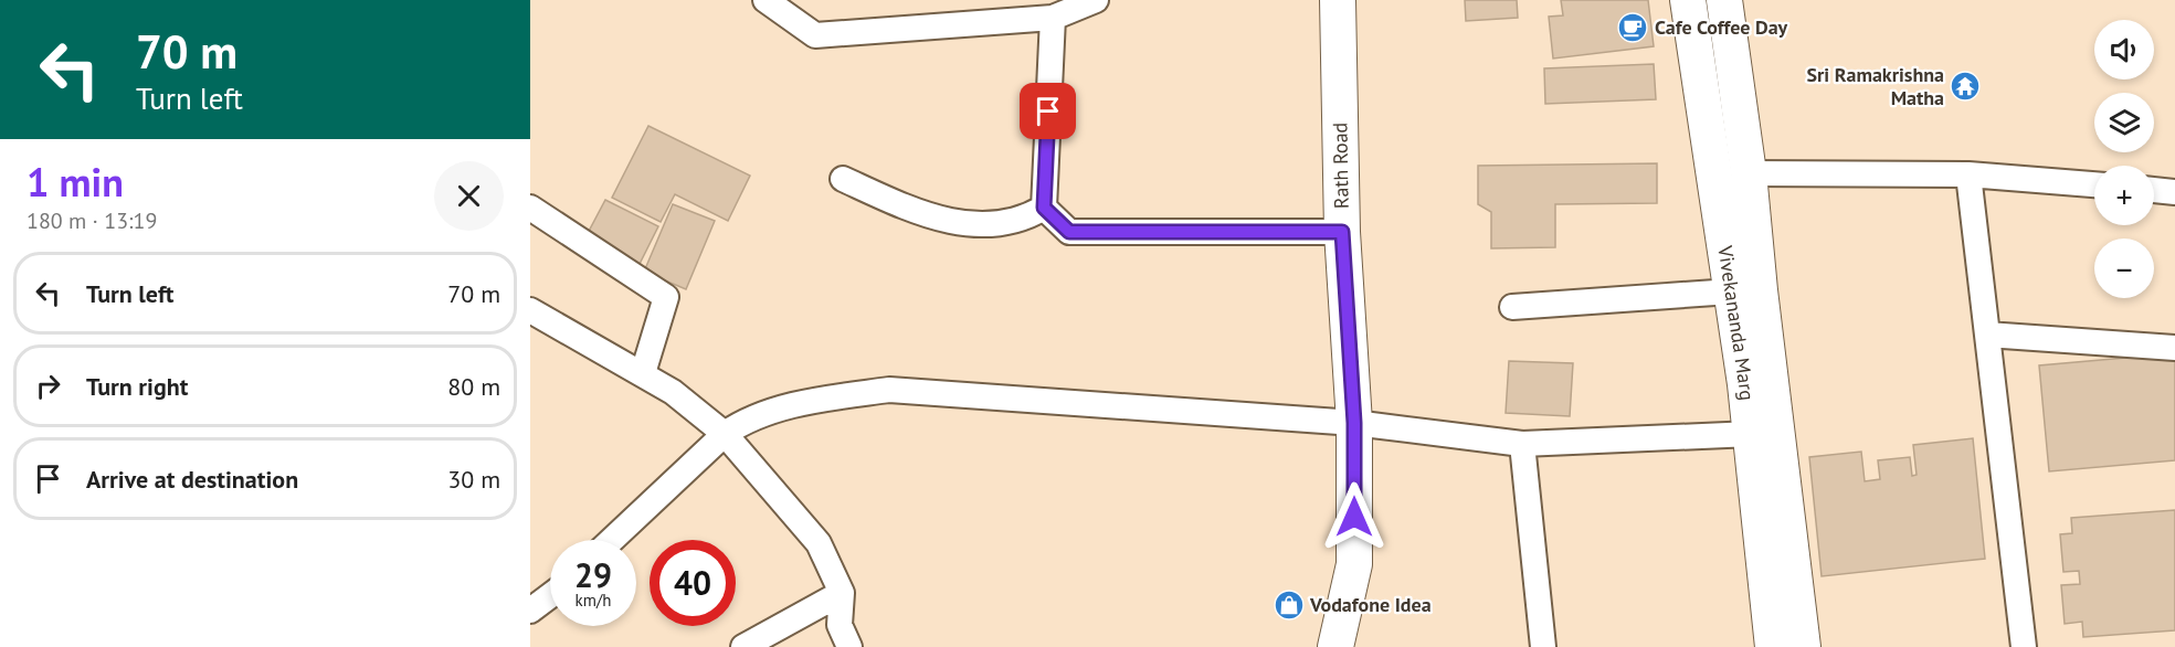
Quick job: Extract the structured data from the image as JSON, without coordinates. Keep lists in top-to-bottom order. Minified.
{"streets":{"main road":["Rath Road","Vivekananda Marg"]},"places":{"cafe":["Cafe Coffee Day"],"temple":["Sri Ramakrishna Matha"],"shop":["Vodafone Idea"]},"page":{"turn":["70 m","Turn left"],"map_buttons":["+","−"],"heading":["1 min","180 m · 13:19"],"list":[{"name":"Turn left","value":"70 m"},{"name":"Turn right","value":"80 m"},{"name":"Arrive at destination","value":"30 m"}],"speed":"29 km/h","limit":"40"}}
